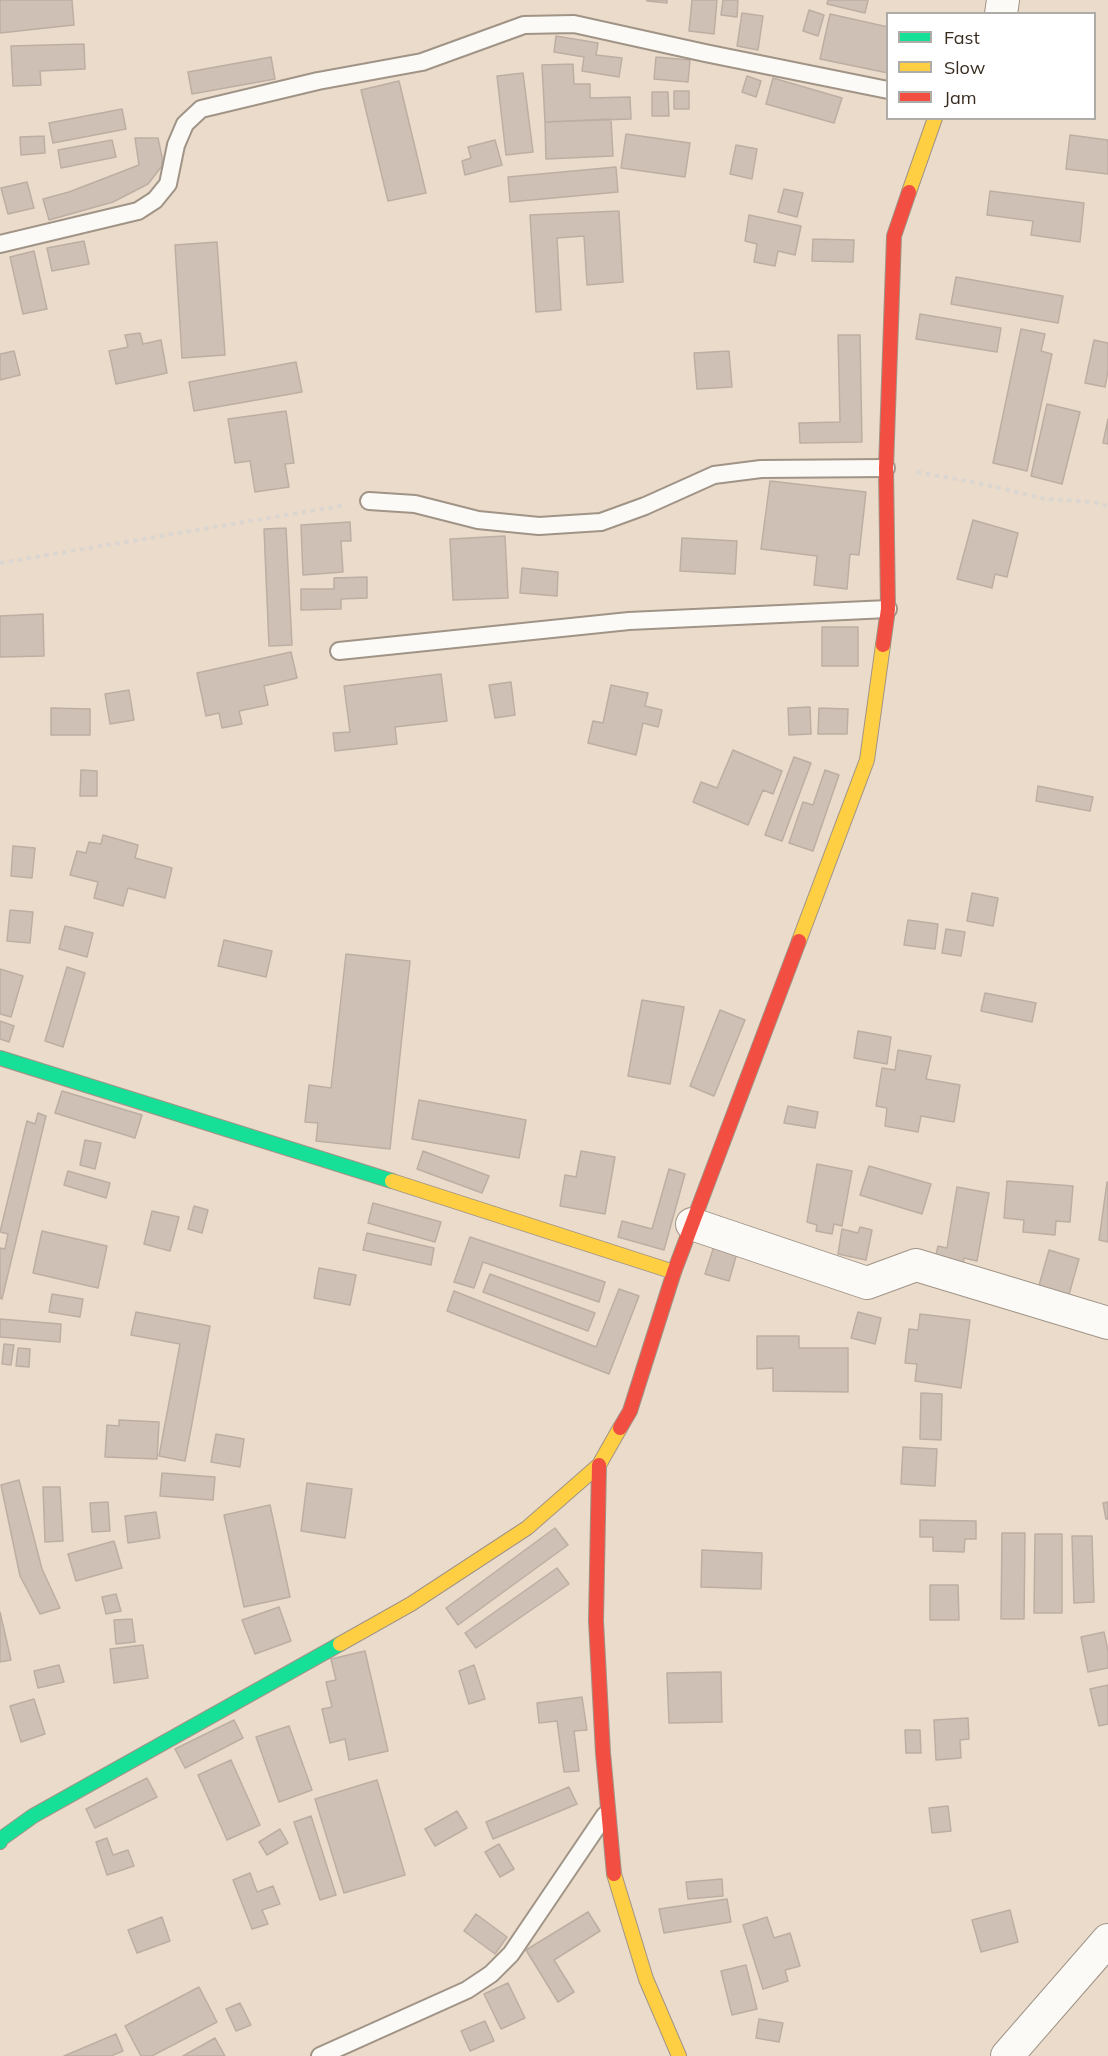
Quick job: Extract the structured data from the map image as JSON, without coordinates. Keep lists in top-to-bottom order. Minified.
{"legend":["Fast","Slow","Jam"]}
